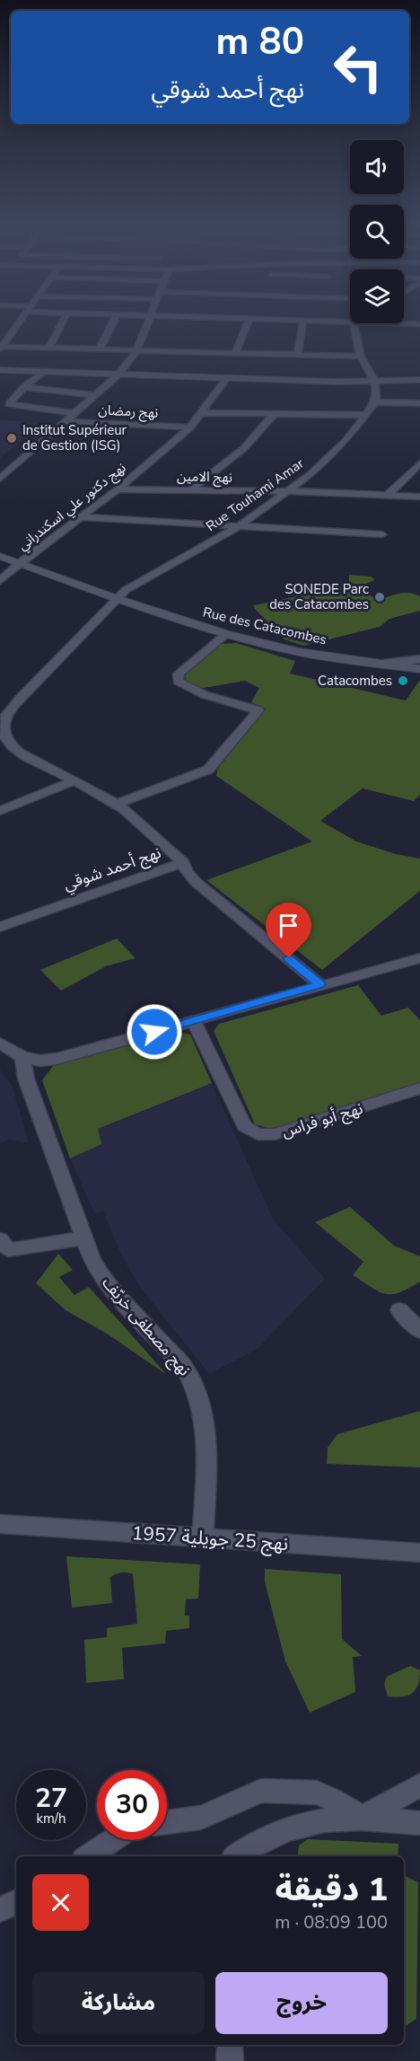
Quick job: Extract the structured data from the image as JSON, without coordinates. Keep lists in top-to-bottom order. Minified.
{"streets":{"street":["نهج رمضان","نهج الامين","Rue Touhami Amar","نهج دكتور علي اسكندراني","Rue des Catacombes","نهج أحمد شوقي","نهج أبو فراس","نهج مصطفى خريّف","نهج 25 جويلية 1957"]},"crossings":[["نهج رمضان","نهج دكتور علي اسكندراني"],["نهج الامين","Rue Touhami Amar"],["نهج الامين","نهج دكتور علي اسكندراني"],["Rue Touhami Amar","Rue des Catacombes"],["نهج دكتور علي اسكندراني","Rue des Catacombes"],["نهج مصطفى خريّف","نهج 25 جويلية 1957"]],"places":["Institut Supérieur de Gestion (ISG)","SONEDE Parc des Catacombes","Catacombes"],"page":{"turn":["80 m","نهج أحمد شوقي"],"speed":"27 km/h","limit":"30","heading":["1 دقيقة","100 m · 08:09"],"buttons":["خروج","مشاركة"]}}
